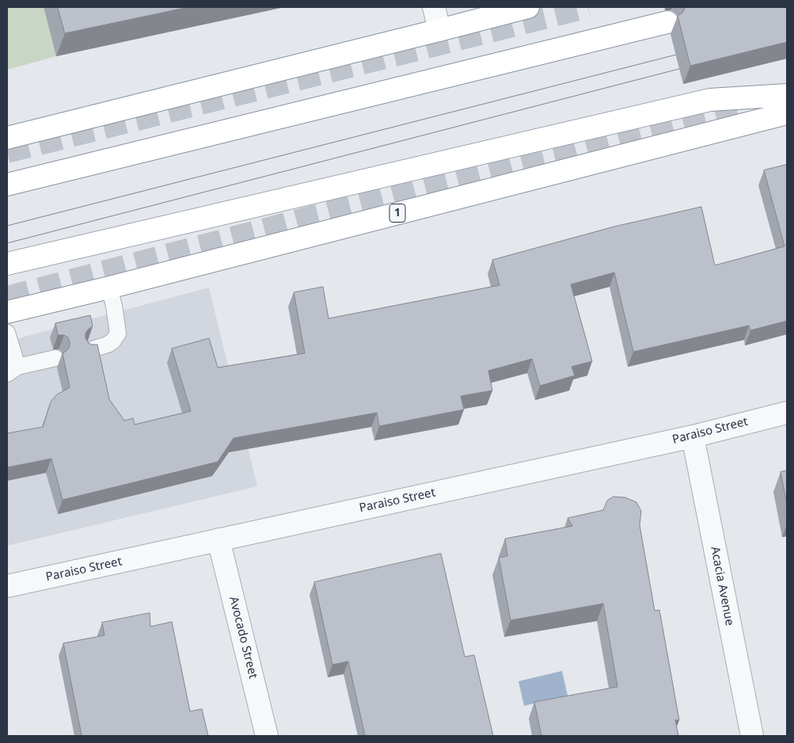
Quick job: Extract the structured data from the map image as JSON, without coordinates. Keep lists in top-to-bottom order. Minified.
{"streets":{"highway":["1"],"street":["Paraiso Street","Acacia Avenue","Avocado Street"]},"crossings":[["Paraiso Street","Acacia Avenue"],["Paraiso Street","Avocado Street"]]}
